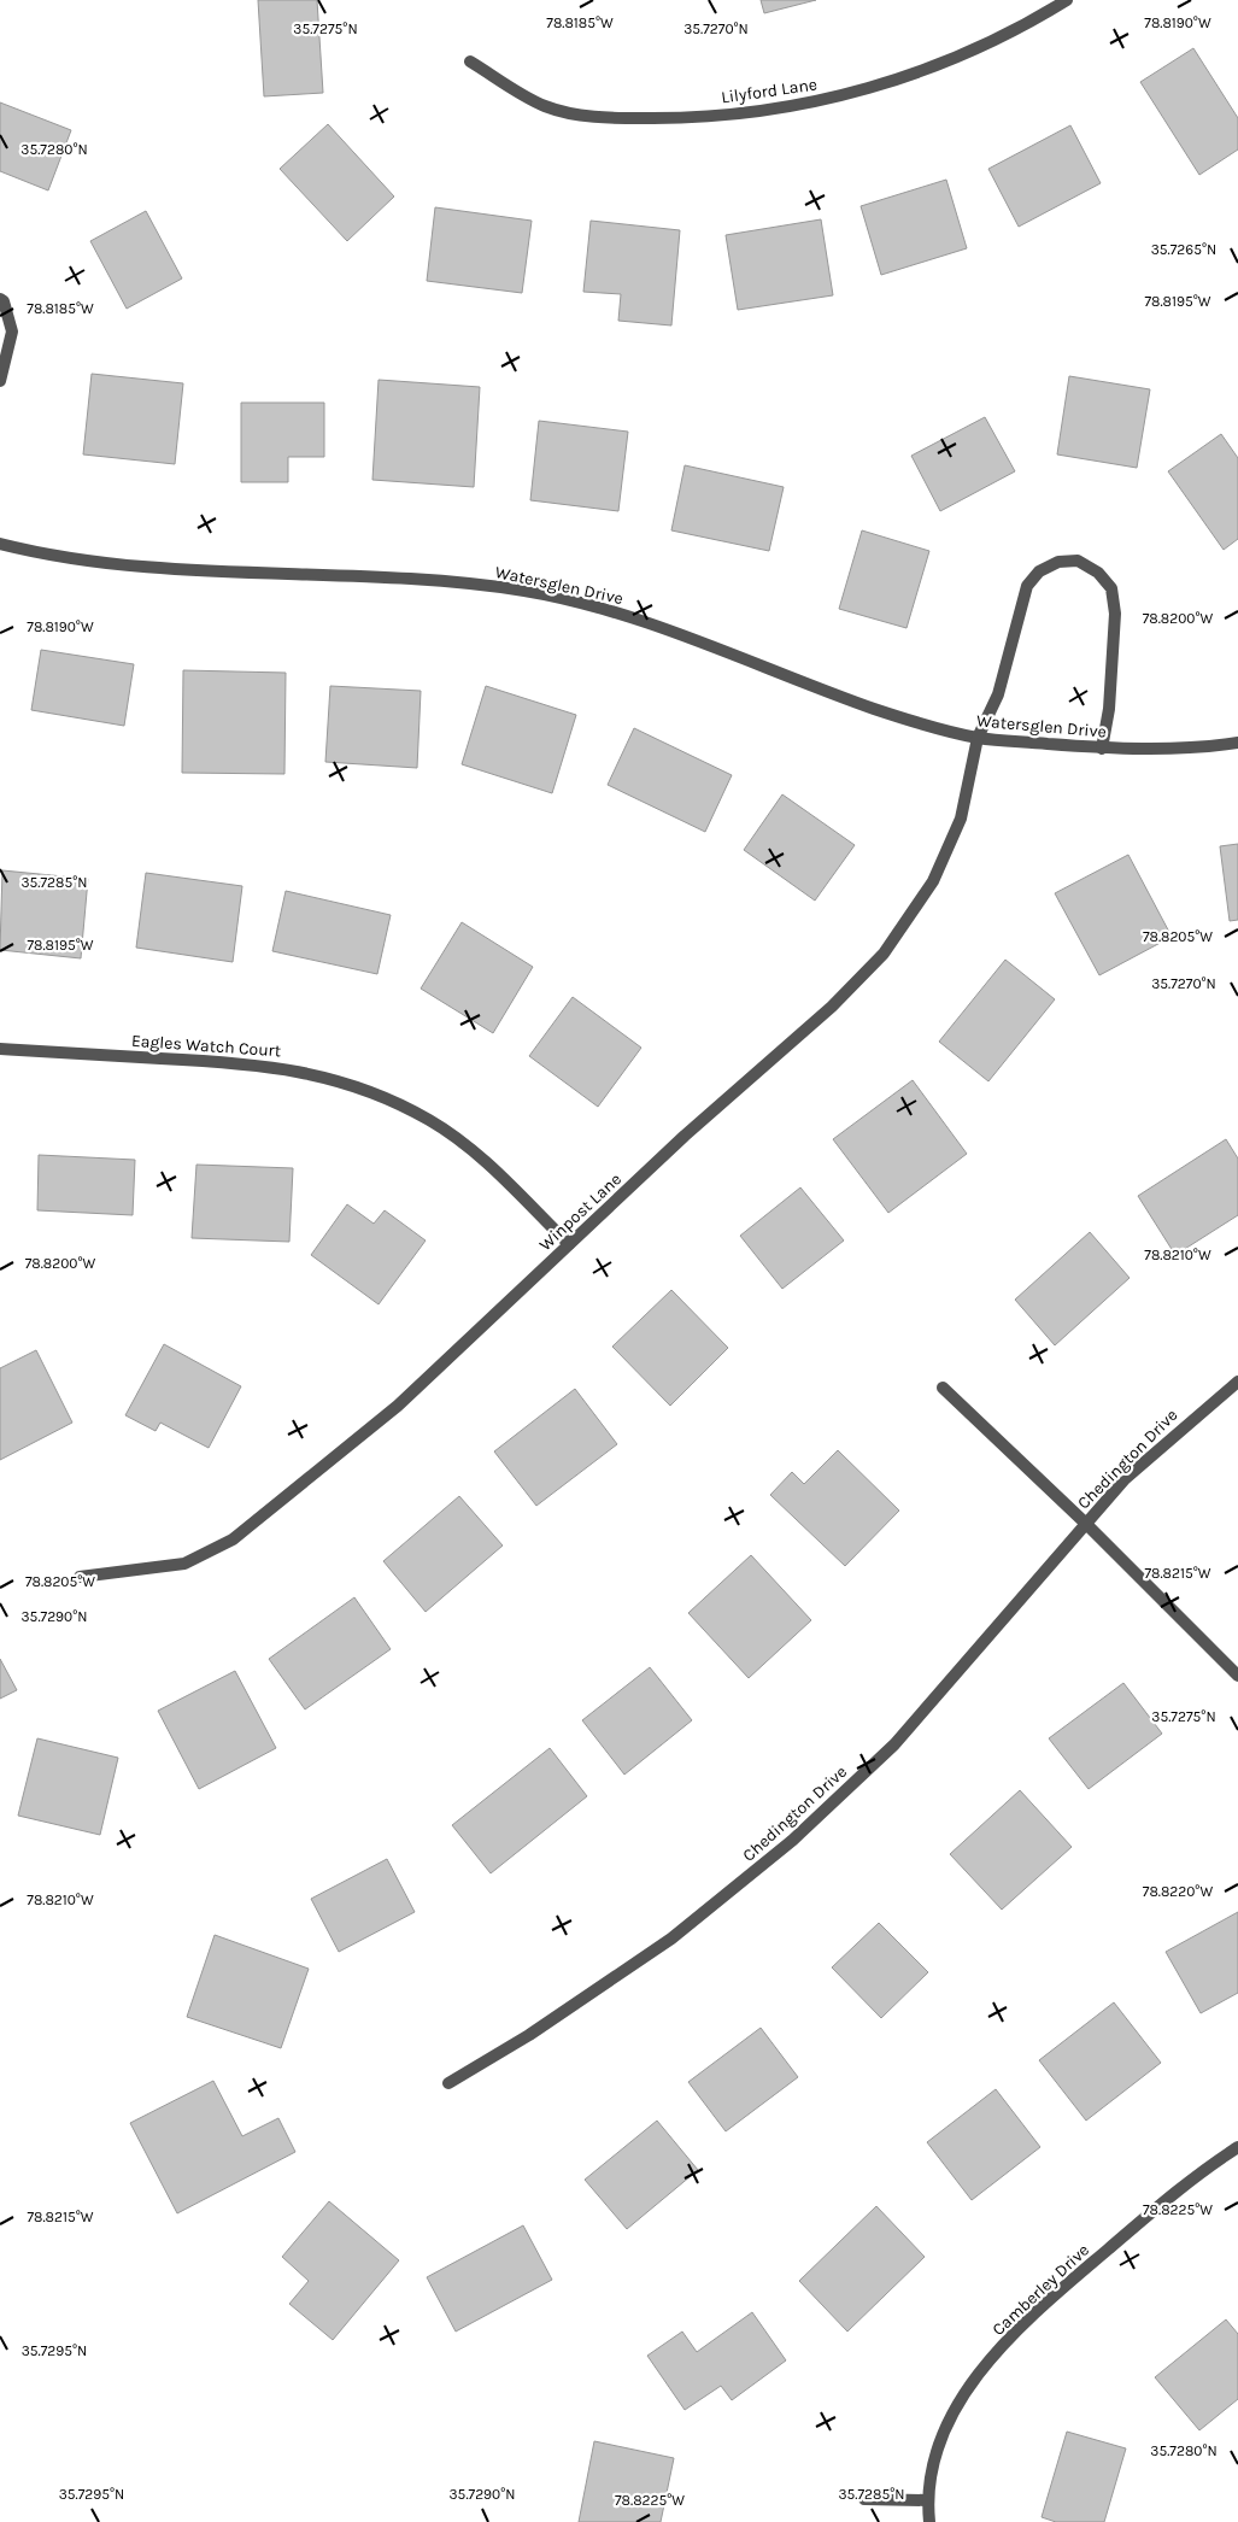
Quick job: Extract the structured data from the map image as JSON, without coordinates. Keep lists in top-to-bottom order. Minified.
{"streets":{"street":["Lilyford Lane","Watersglen Drive","Eagles Watch Court","Winpost Lane","Chedington Drive","Camberley Drive"]},"crossings":[["Watersglen Drive","Winpost Lane"],["Eagles Watch Court","Winpost Lane"]],"coordinates":["78.8185°W","78.8190°W","35.7275°N","35.7270°N","35.7280°N","35.7265°N","78.8195°W","78.8200°W","35.7285°N","78.8205°W","78.8210°W","78.8215°W","35.7290°N","78.8220°W","78.8225°W","35.7295°N"]}
